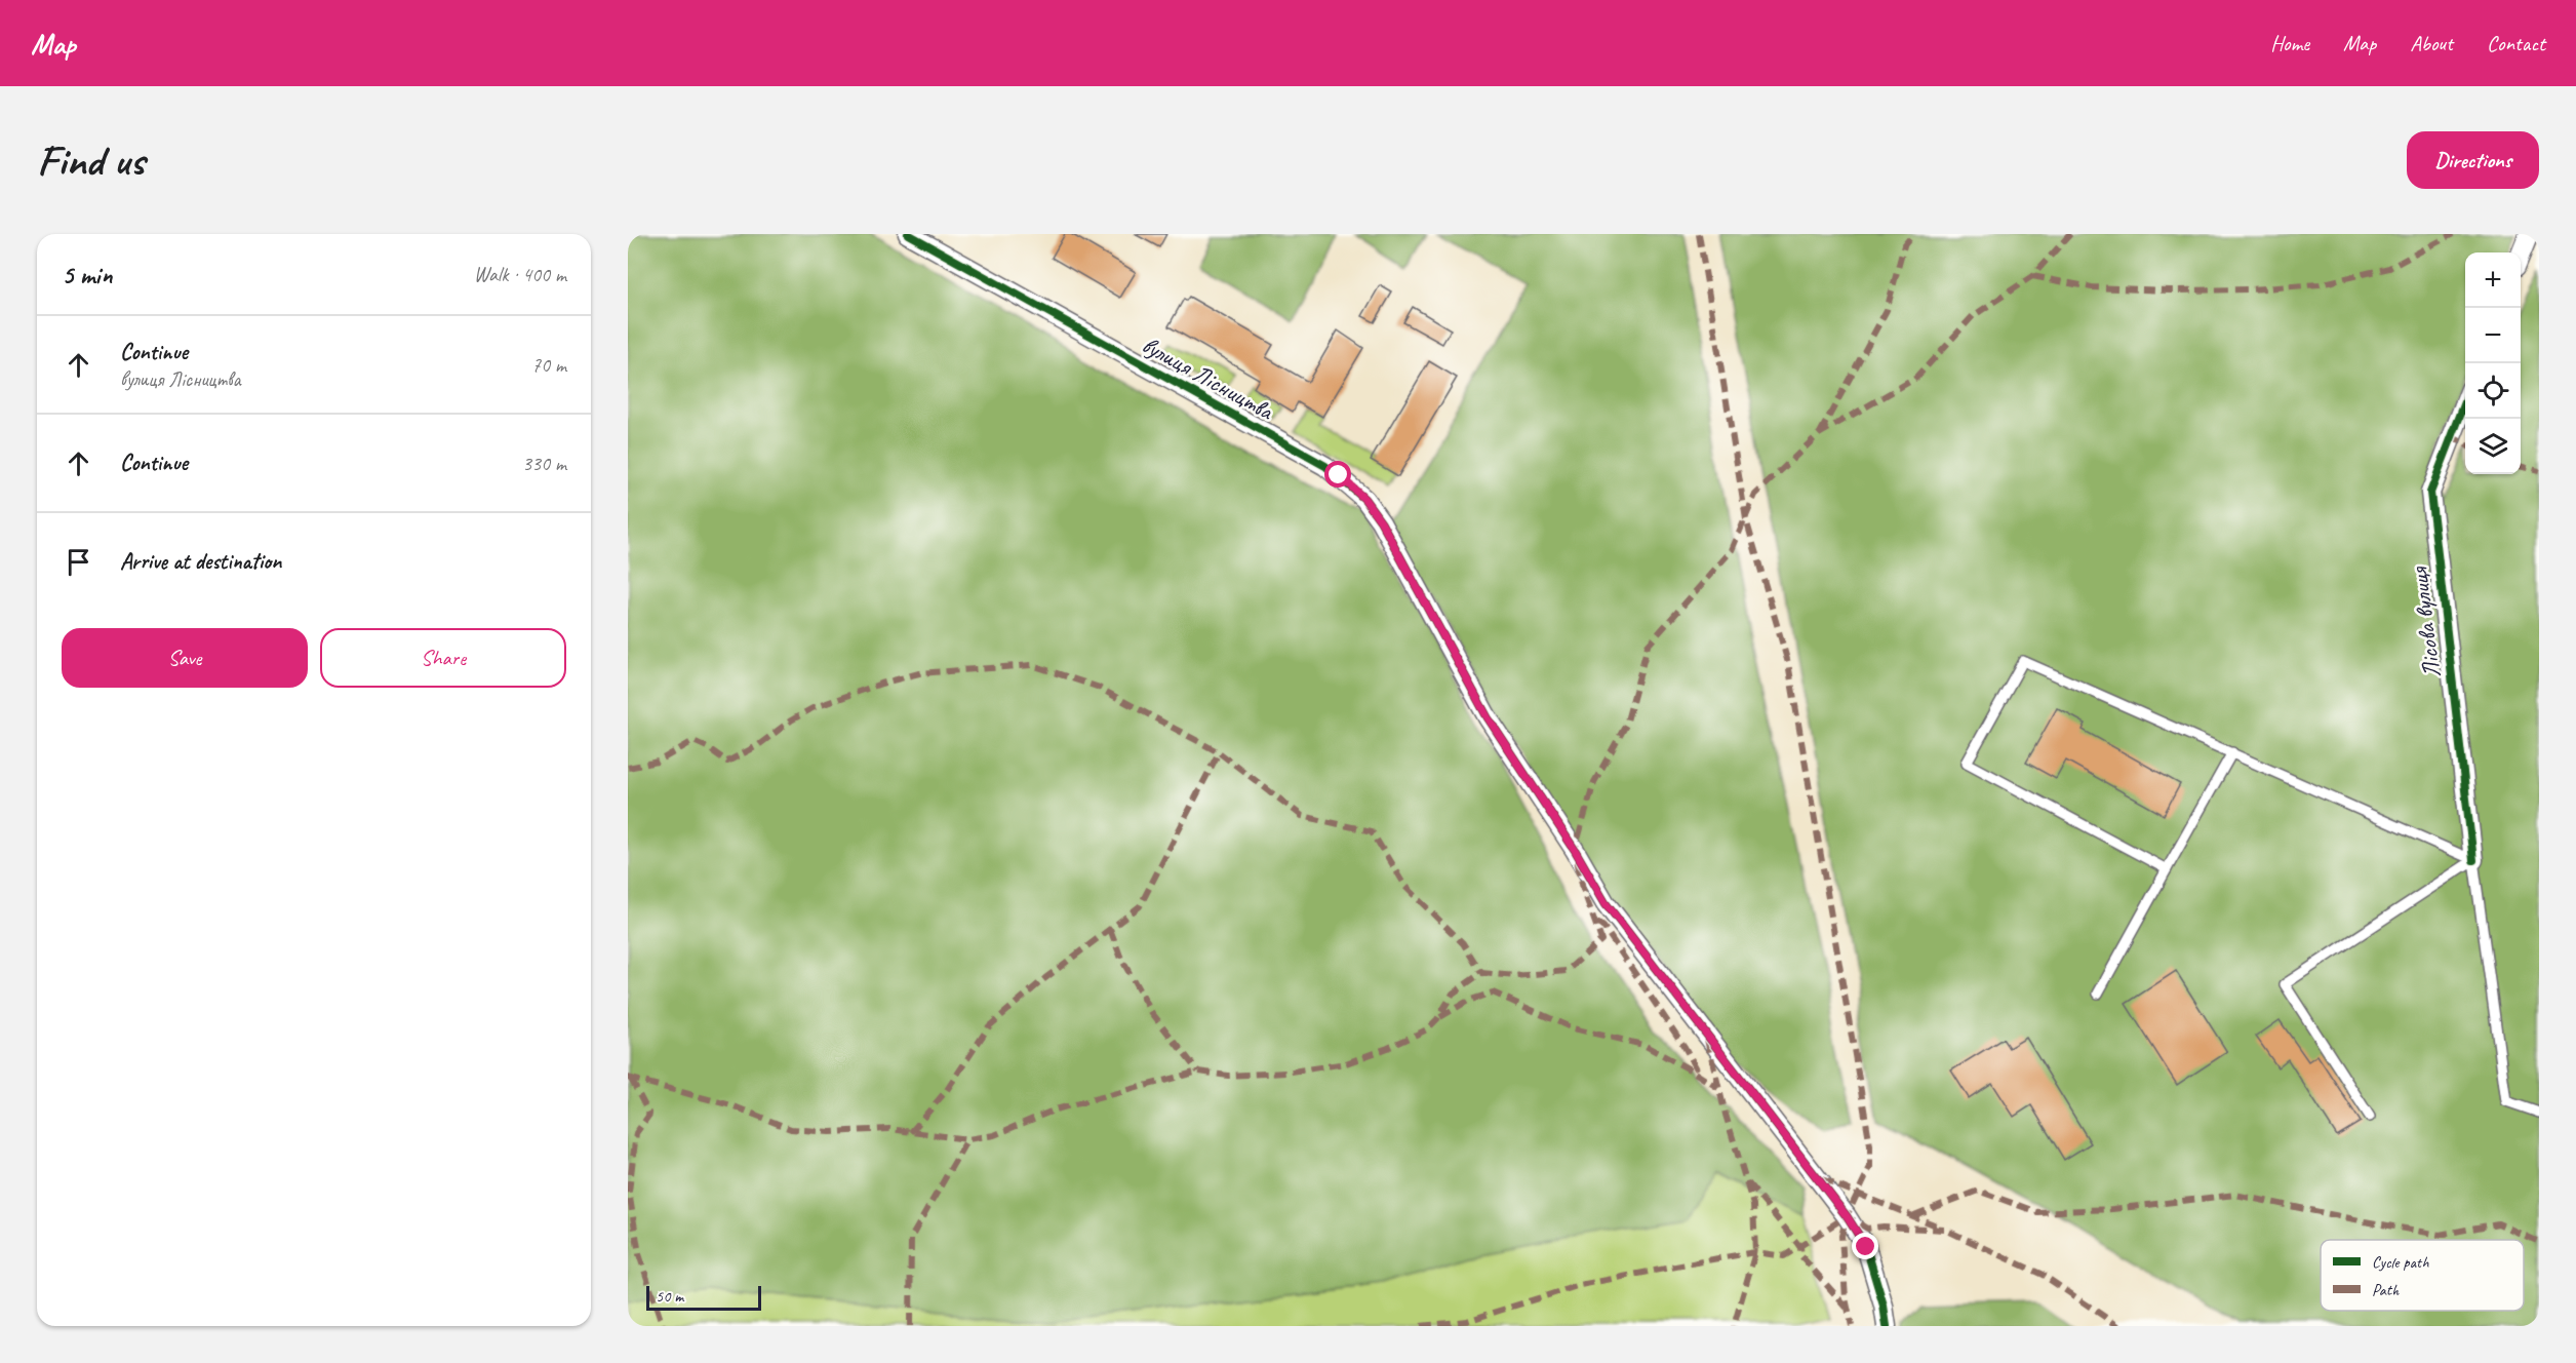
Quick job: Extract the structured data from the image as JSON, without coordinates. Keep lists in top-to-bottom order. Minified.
{"streets":{"street":["вулиця Лісництва","Лісова вулиця"]},"legend":["Cycle path","Path"],"scale_bar":"50 m","page":{"header":"Map","nav":["Home","Map","About","Contact"],"buttons":["Directions",["Save","Share"]],"title":"Find us","heading":["5 min","Walk · 400 m"],"map_buttons":["+","−"],"list":[["Continue","вулиця Лісництва","70 m"],["Continue","330 m"],"Arrive at destination"],"scale":"50 m"}}
